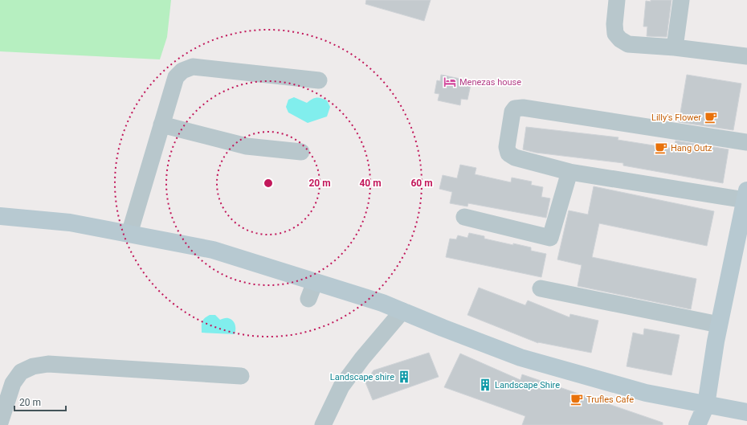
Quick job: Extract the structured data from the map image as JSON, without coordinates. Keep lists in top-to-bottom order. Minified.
{"places":{"hotel":["Menezas house"],"cafe":["Lilly's Flower","Hang Outz","Trufles Cafe"],"building":["Landscape shire","Landscape Shire"]},"scale_bar":"20 m","rings":["20 m","40 m","60 m"]}
